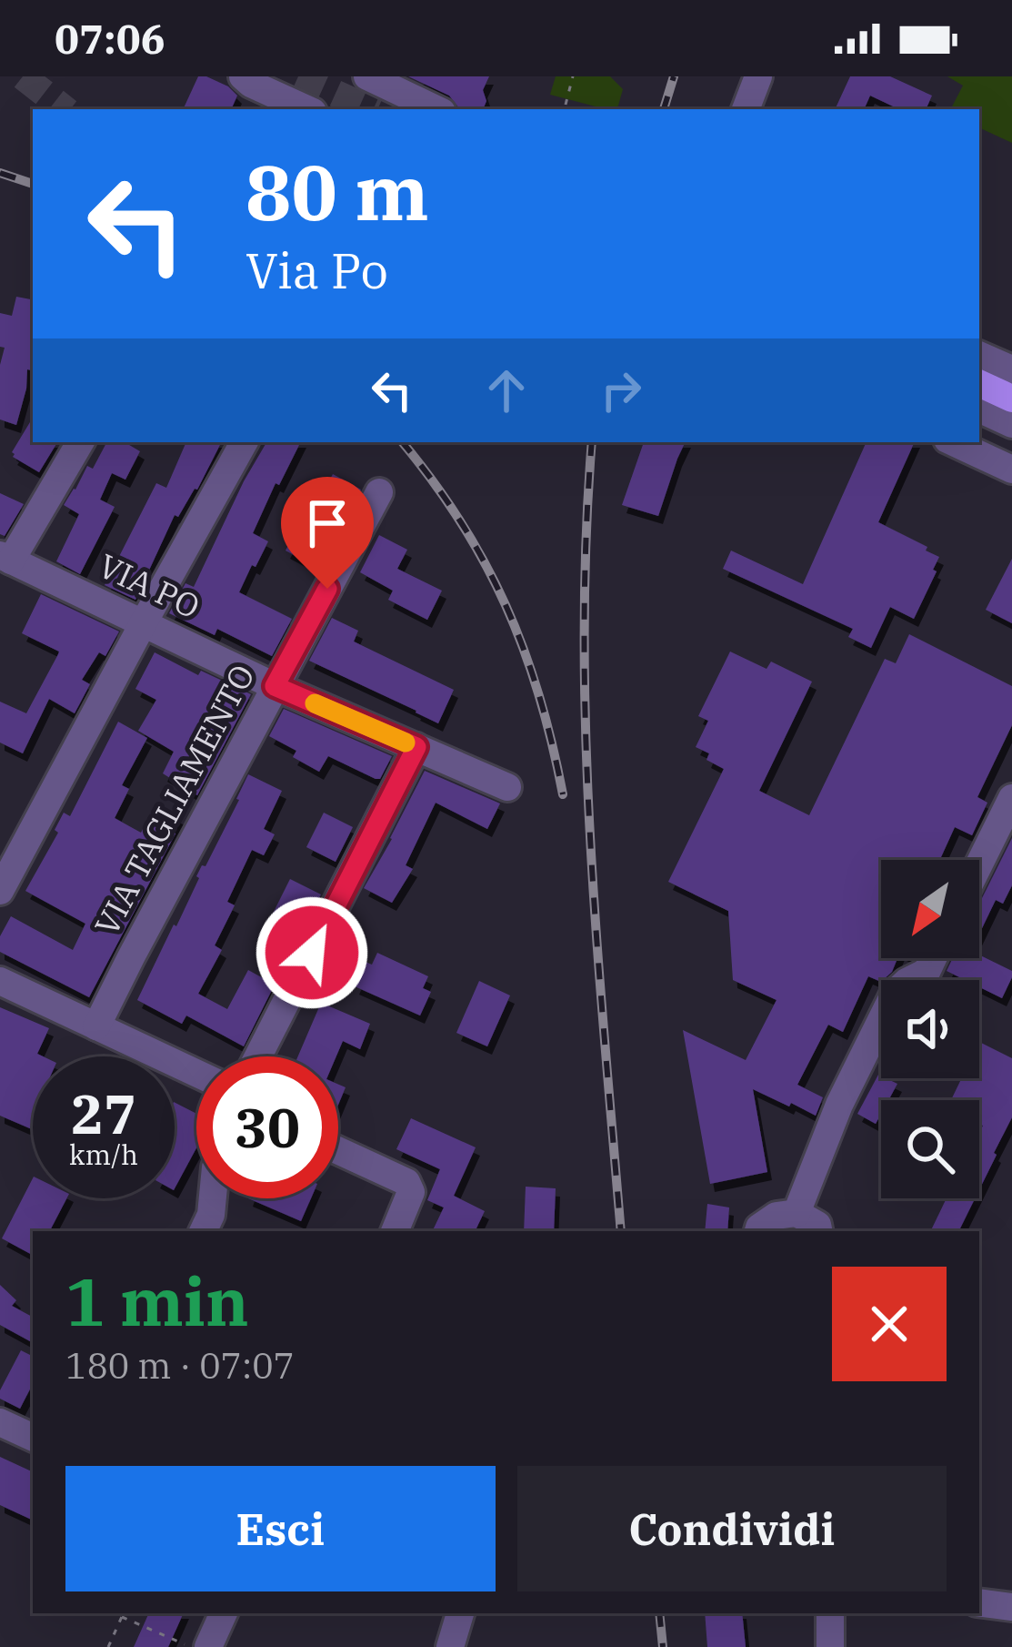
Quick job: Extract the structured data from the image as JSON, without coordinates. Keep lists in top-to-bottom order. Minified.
{"streets":{"street":["VIA PO","VIA TAGLIAMENTO"]},"crossings":[["VIA PO","VIA TAGLIAMENTO"]],"north":"bottom left","page":{"status":"07:06","turn":["80 m","Via Po"],"speed":"27 km/h","limit":"30","heading":["1 min","180 m · 07:07"],"buttons":["Esci","Condividi"]}}
